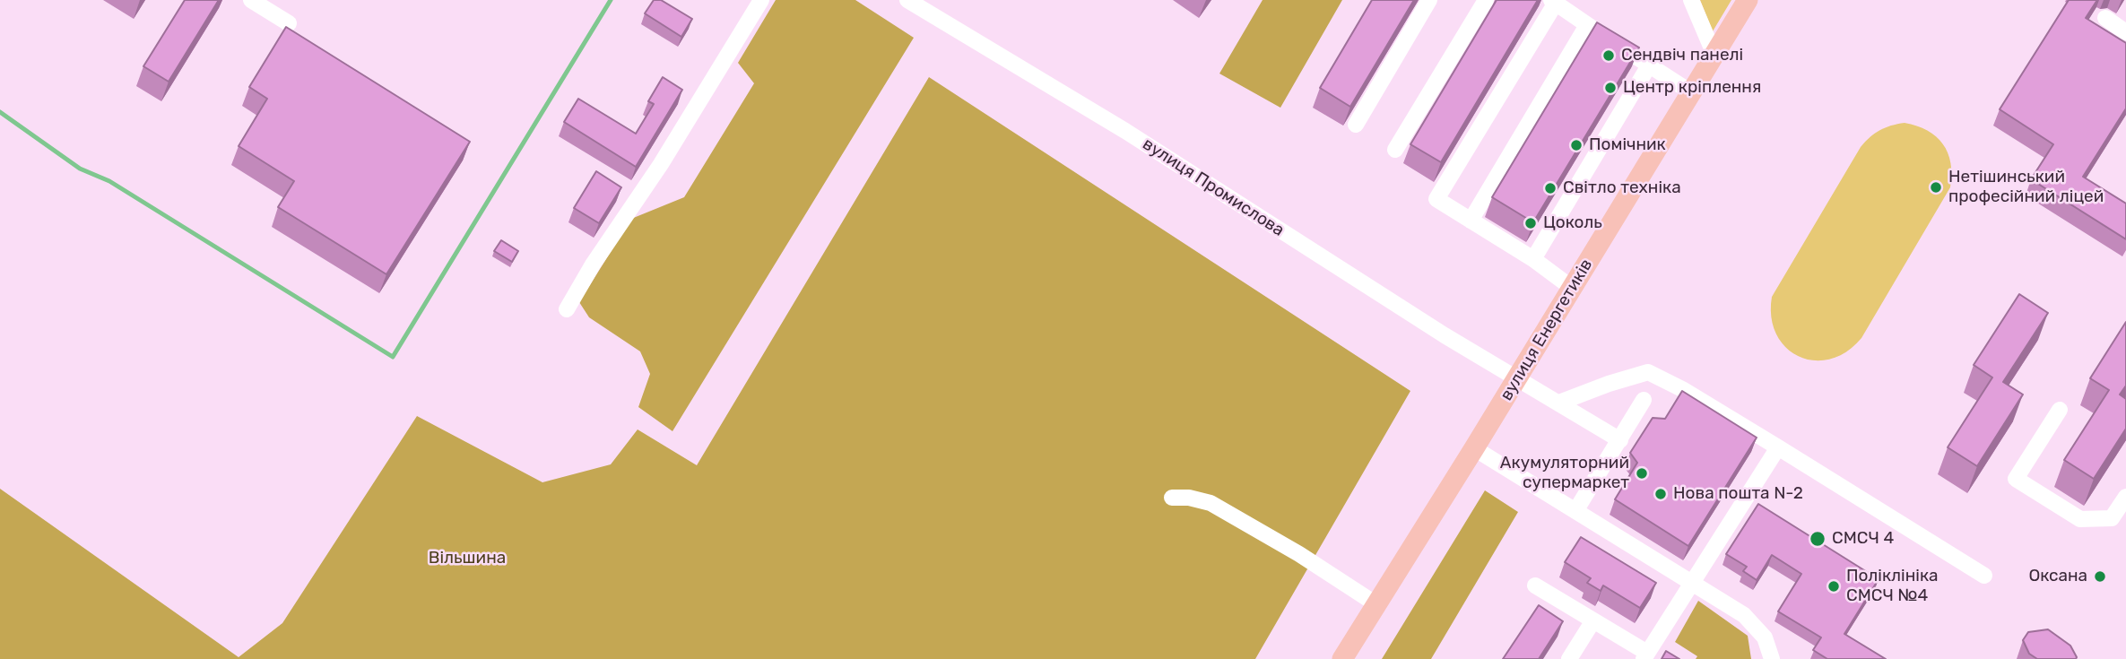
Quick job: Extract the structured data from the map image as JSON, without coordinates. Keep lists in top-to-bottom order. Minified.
{"streets":{"main road":["вулиця Енергетиків"],"street":["вулиця Промислова"]},"crossings":[["вулиця Промислова","вулиця Енергетиків"]],"parks":["Вільшина"],"places":["Сендвіч панелі","Центр кріплення","Помічник","Нетішинський професійний ліцей","Світло техніка","Цоколь","Акумуляторний супермаркет","Нова пошта N-2","СМСЧ 4","Оксана","Поліклініка СМСЧ №4"]}
